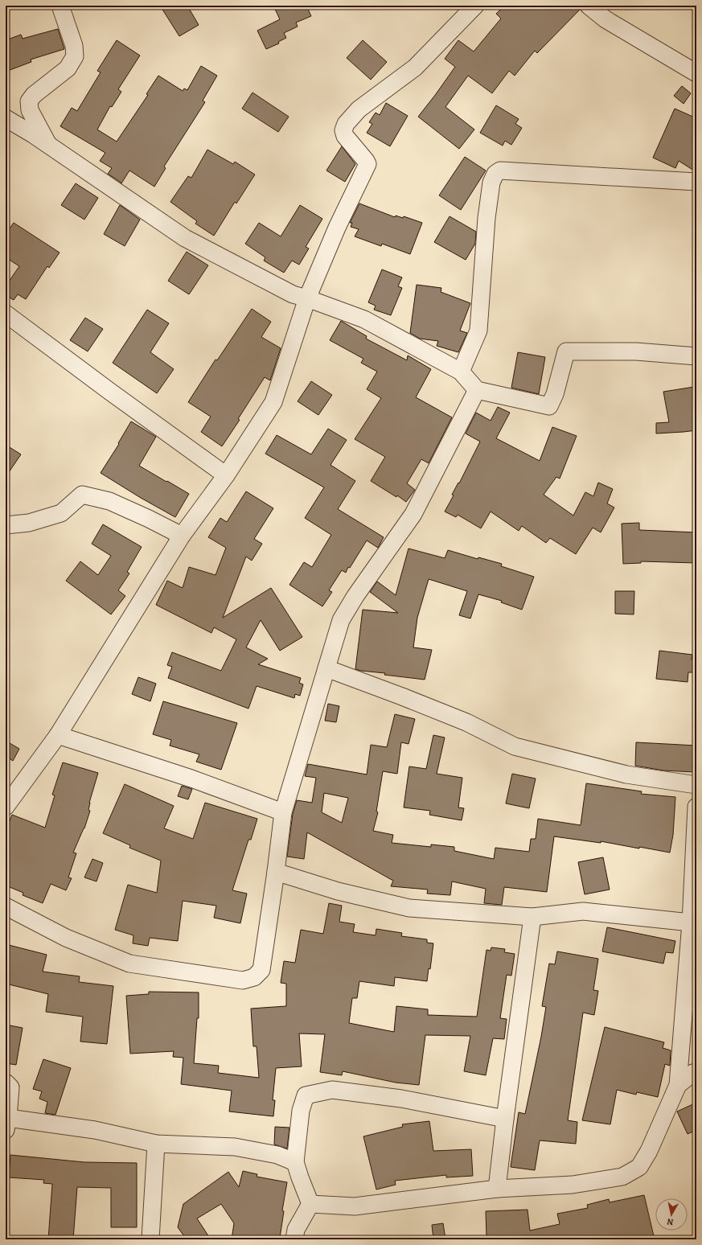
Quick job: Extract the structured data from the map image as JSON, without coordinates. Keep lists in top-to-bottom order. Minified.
{"north":"bottom"}
